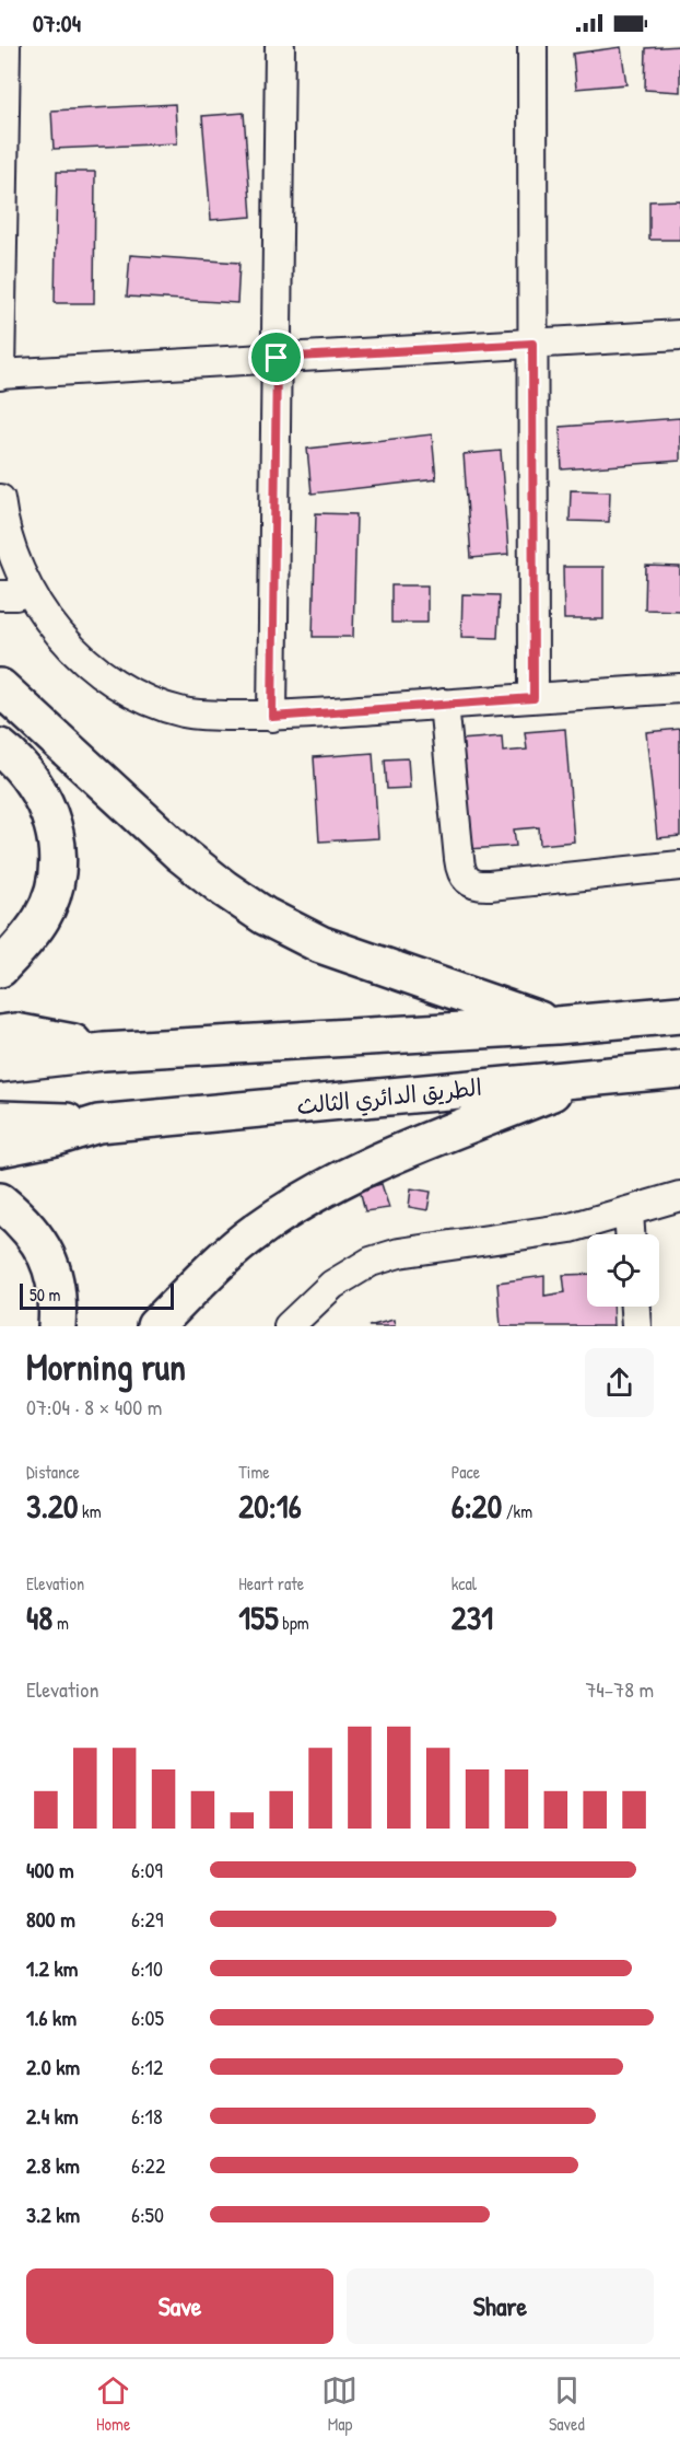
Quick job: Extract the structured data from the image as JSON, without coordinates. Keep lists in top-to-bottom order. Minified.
{"streets":{"highway":["الطريق الدائري الثالث"]},"scale_bar":"50 m","page":{"status":"07:04","scale":"50 m","heading":["Morning run","07:04 · 8 × 400 m"],"stats":[["Distance","3.20 km"],["Time","20:16"],["Pace","6:20 /km"],["Elevation","48 m"],["Heart rate","155 bpm"],["kcal","231"]],"chart":["Elevation","74–78 m"],"list":[{"name":"400 m","note":"6:09"},{"name":"800 m","note":"6:29"},{"name":"1.2 km","note":"6:10"},{"name":"1.6 km","note":"6:05"},{"name":"2.0 km","note":"6:12"},{"name":"2.4 km","note":"6:18"},{"name":"2.8 km","note":"6:22"},{"name":"3.2 km","note":"6:50"}],"buttons":["Save","Share"],"tabs":["Home","Map","Saved"]}}
